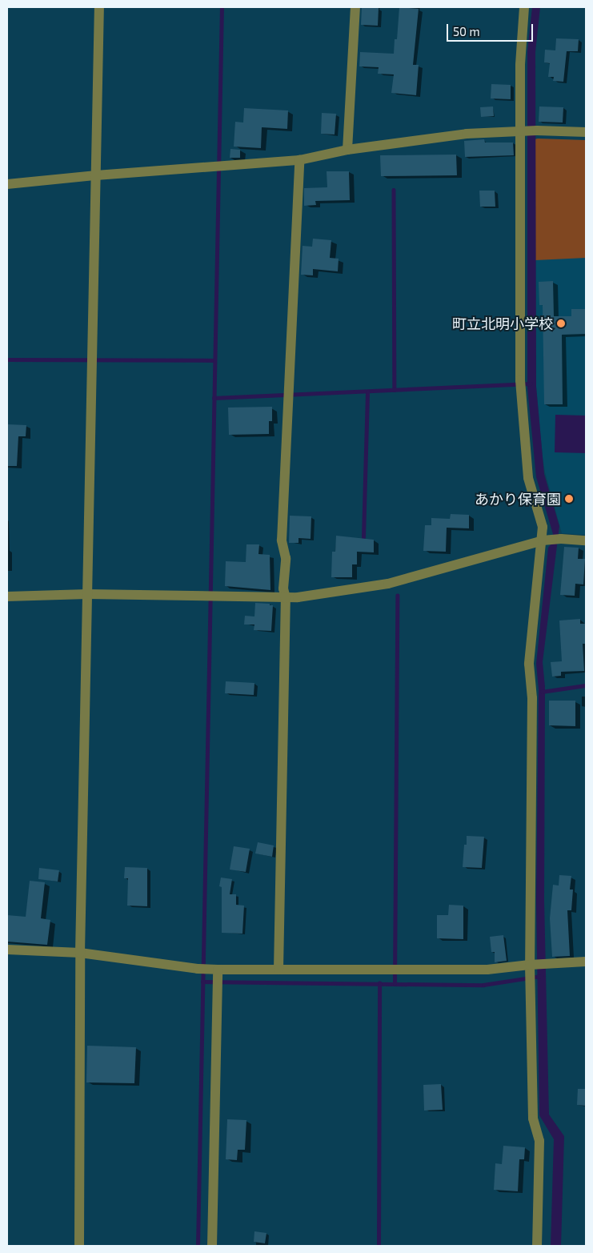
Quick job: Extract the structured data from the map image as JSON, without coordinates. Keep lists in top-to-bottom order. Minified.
{"places":["町立北明小学校","あかり保育園"],"scale_bar":"50 m"}
